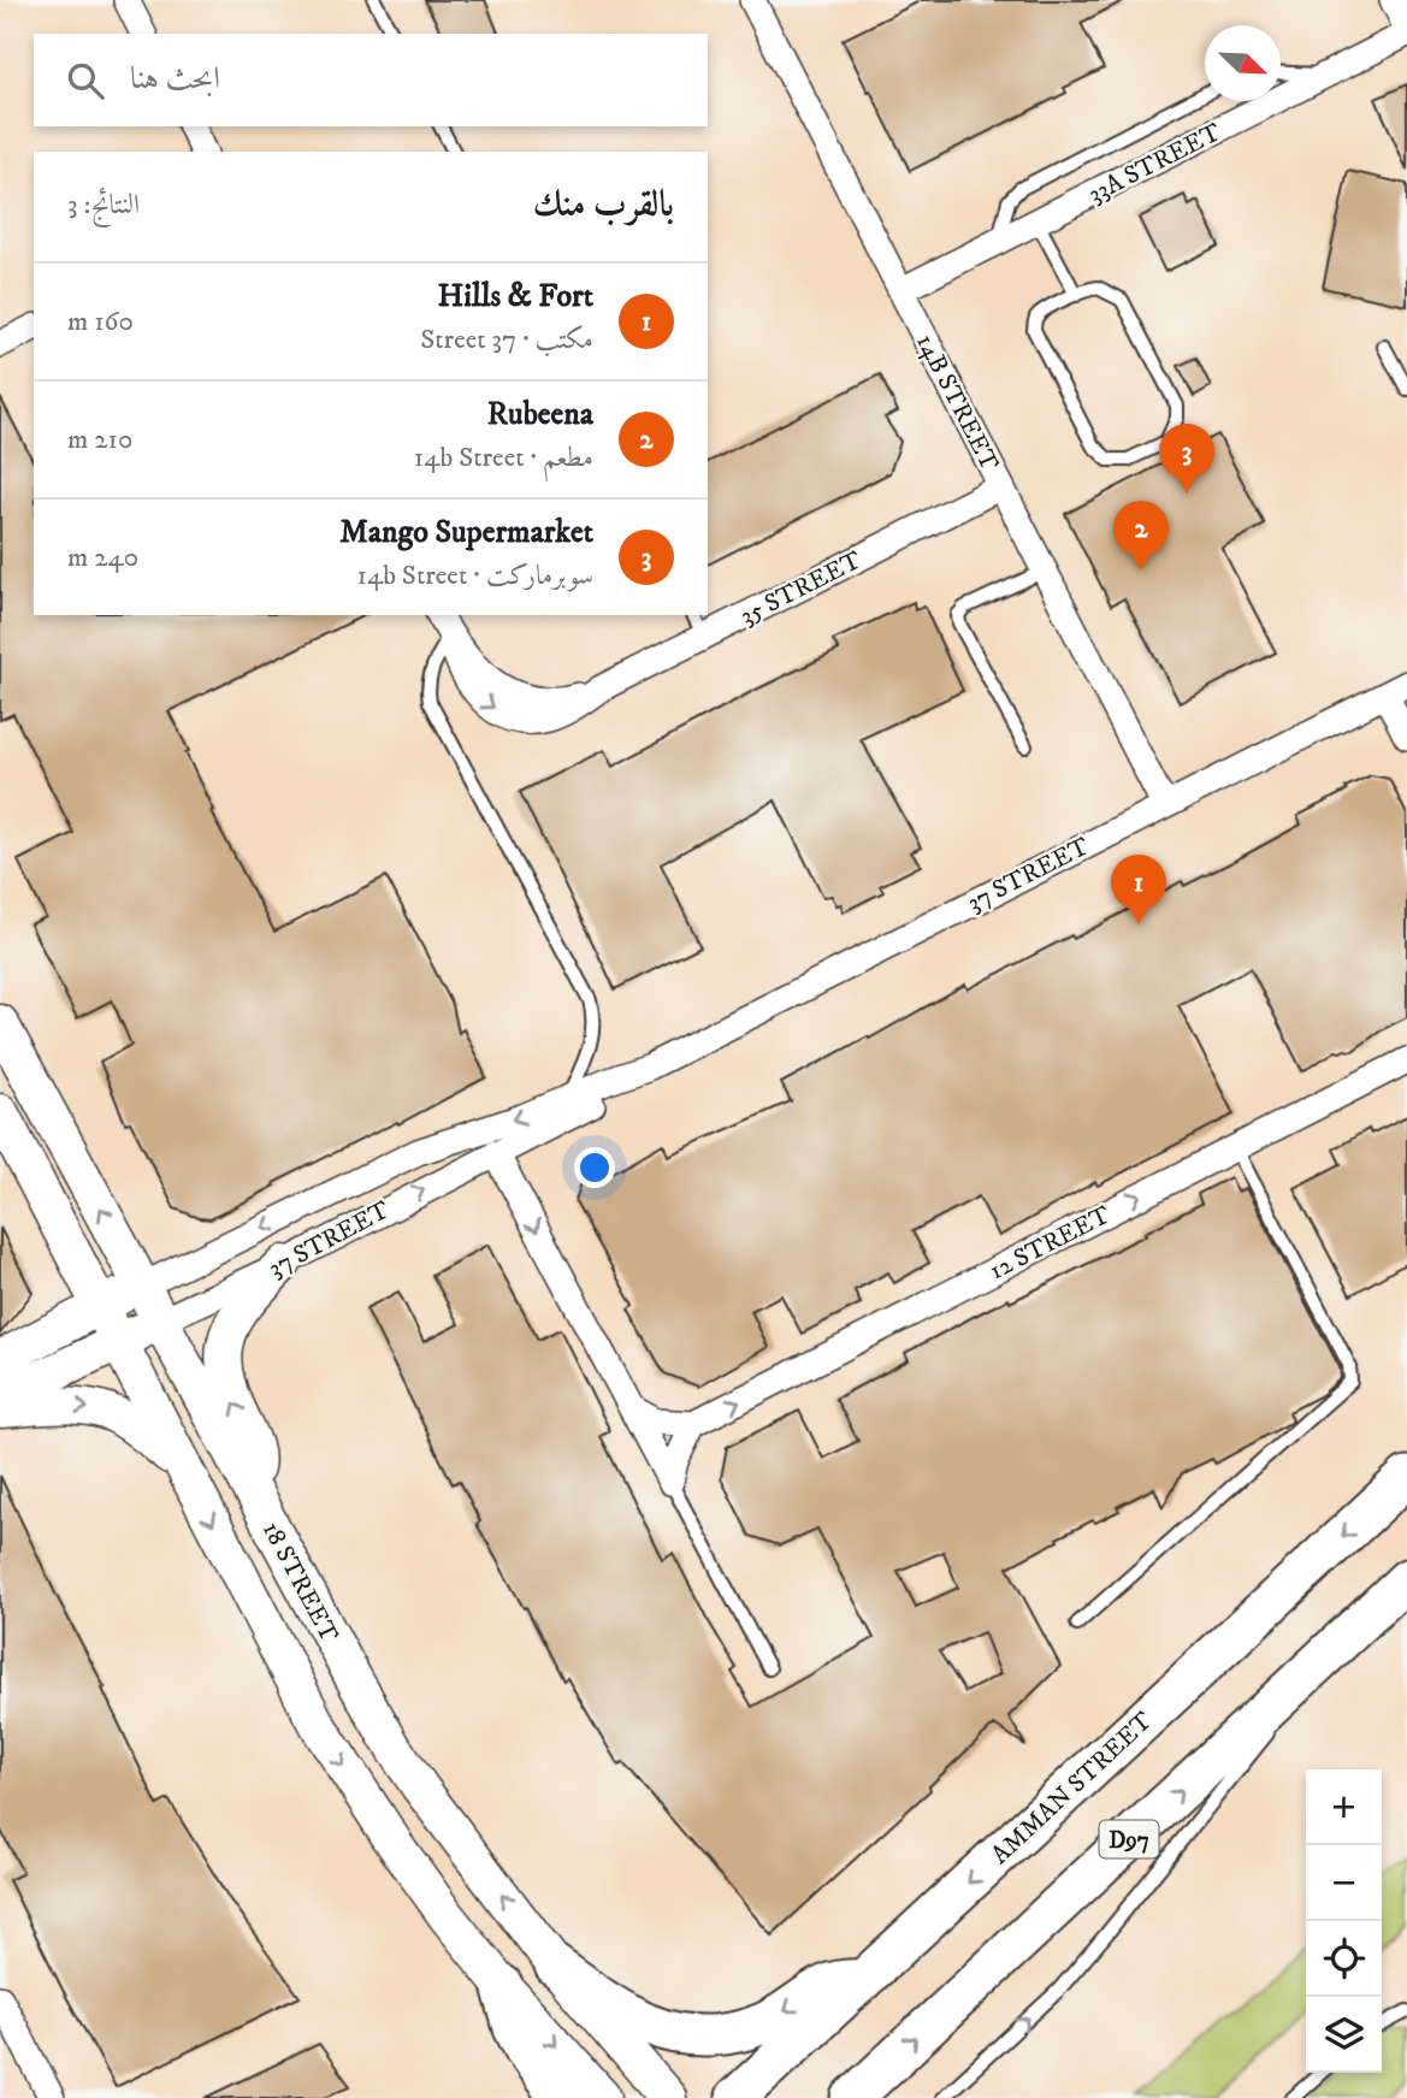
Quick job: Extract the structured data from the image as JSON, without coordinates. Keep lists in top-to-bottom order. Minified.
{"streets":{"main road":["AMMAN STREET","D97"],"street":["33A STREET","14B STREET","35 STREET","37 STREET","12 STREET","18 STREET"]},"crossings":[["33A STREET","14B STREET"],["14B STREET","35 STREET"],["14B STREET","37 STREET"],["37 STREET","18 STREET"]],"one_way":["12 STREET"],"north":"bottom right","page":{"search":"ابحث هنا","heading":["بالقرب منك","النتائج: 3"],"list":[{"mark":"1","name":"Hills & Fort","note":"مكتب · 37 Street","value":"160 m"},{"mark":"2","name":"Rubeena","note":"مطعم · 14b Street","value":"210 m"},{"mark":"3","name":"Mango Supermarket","note":"سوبرماركت · 14b Street","value":"240 m"}],"pins":["3","2","1"],"map_buttons":["+","−"]}}
